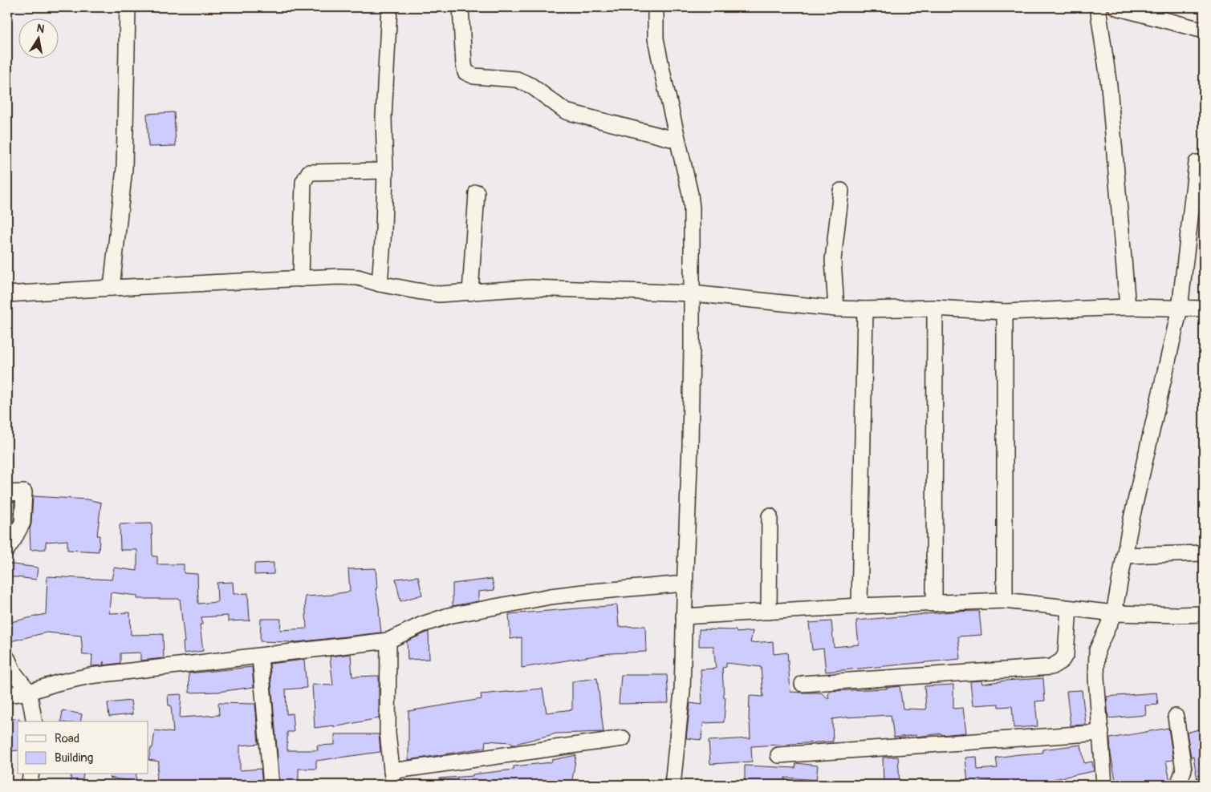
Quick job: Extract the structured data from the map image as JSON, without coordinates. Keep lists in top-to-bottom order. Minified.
{"legend":["Road","Building"],"north":"top"}
